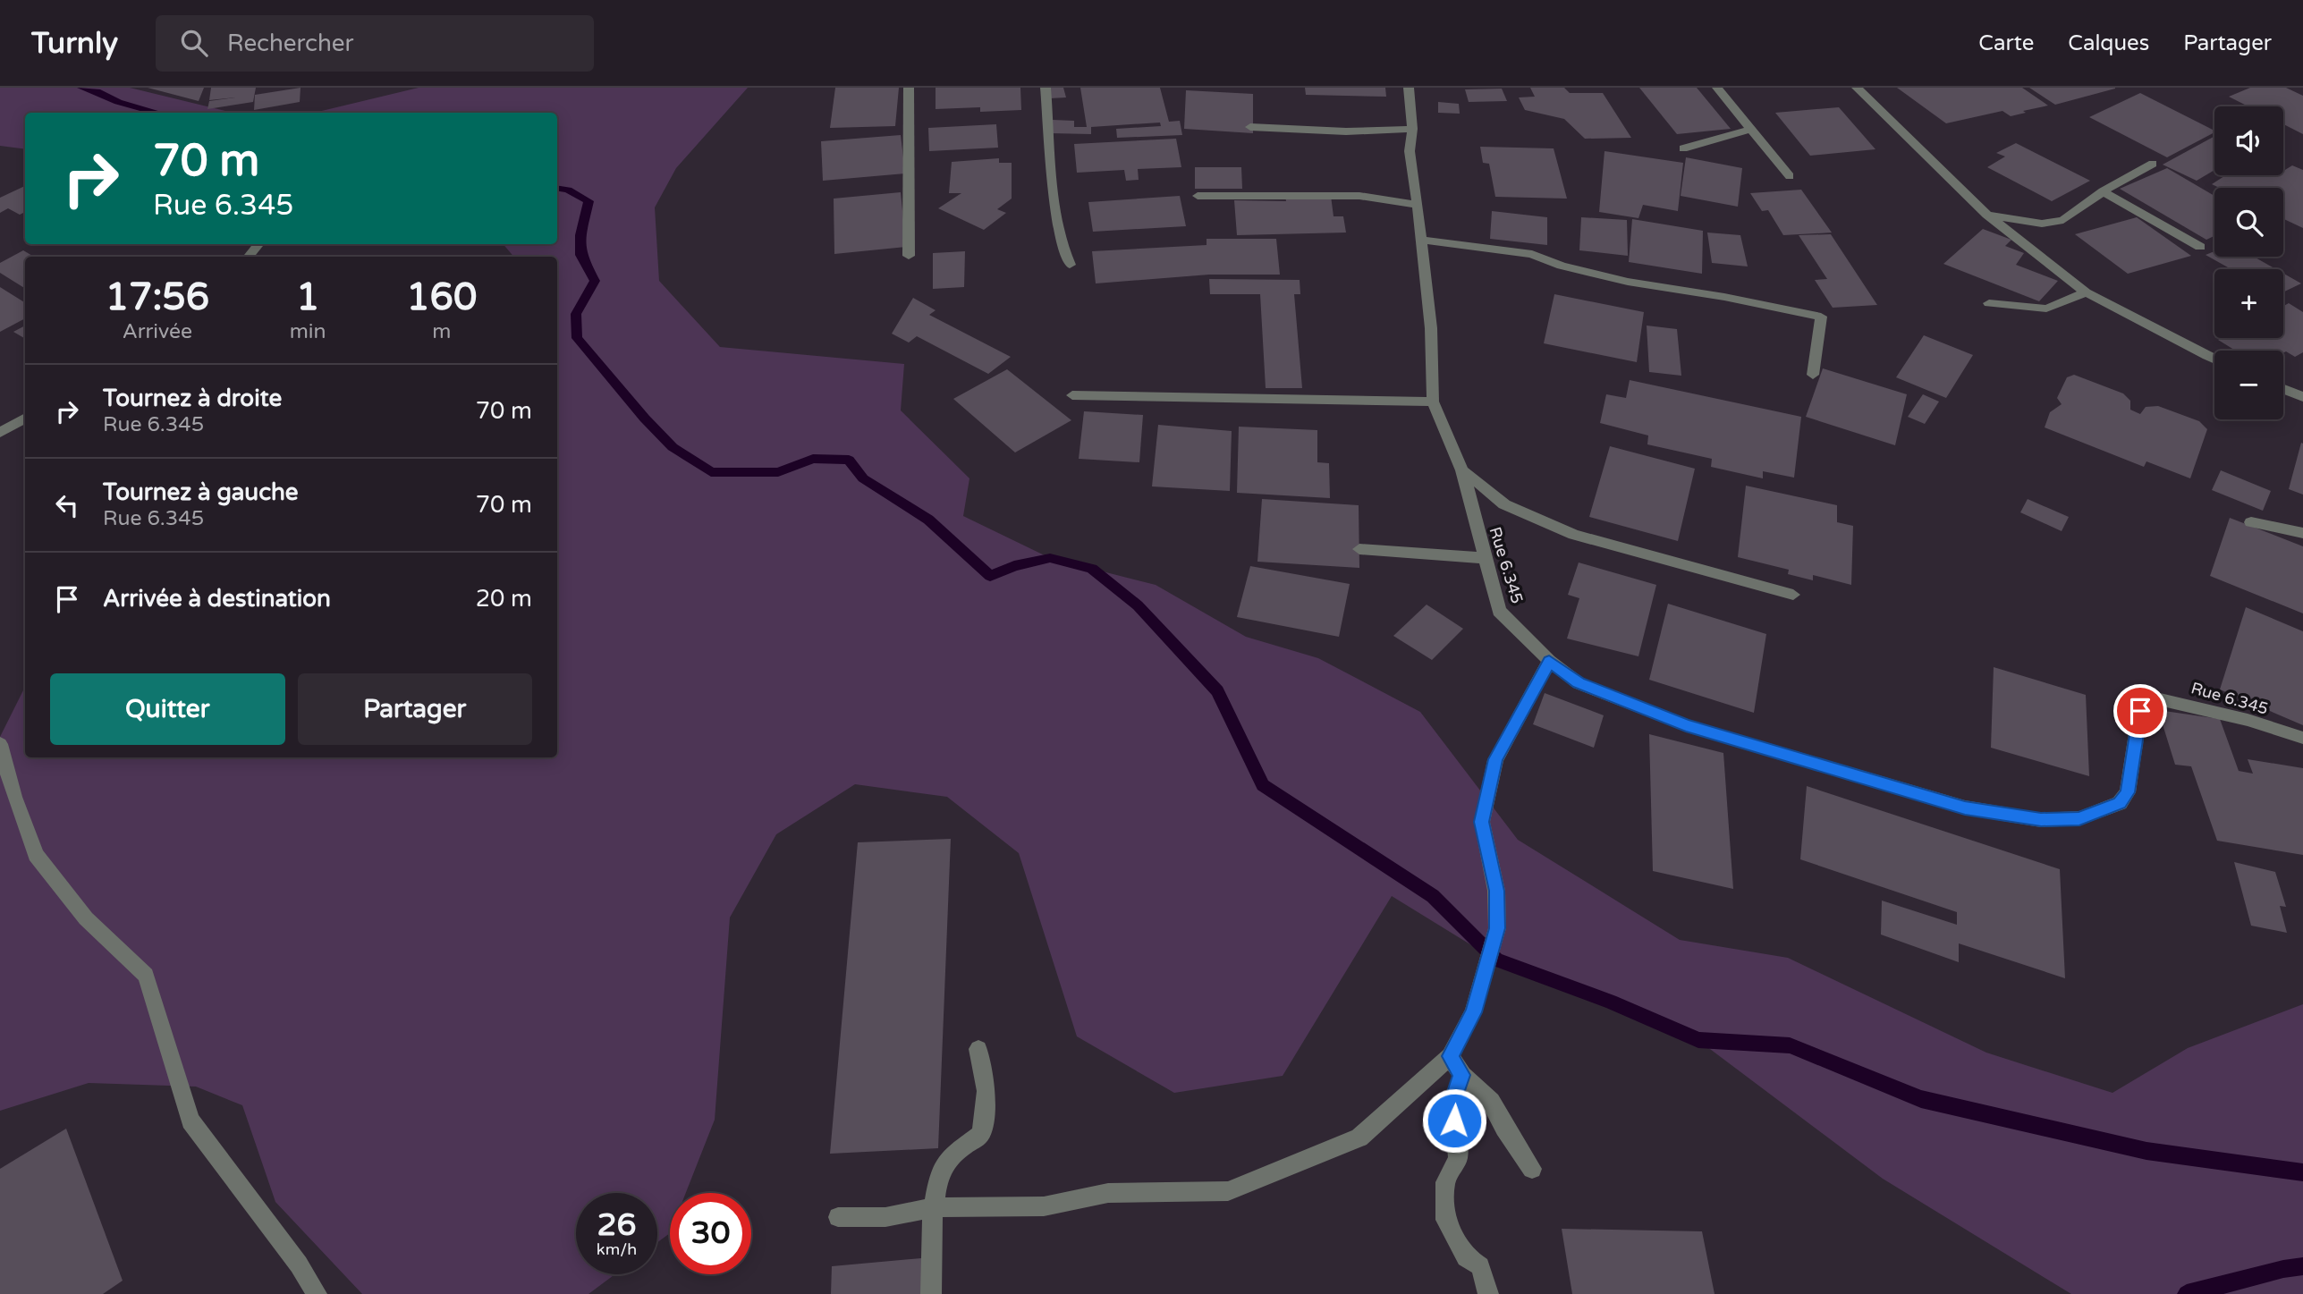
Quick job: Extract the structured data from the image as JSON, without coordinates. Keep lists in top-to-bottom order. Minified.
{"streets":{"street":["Rue 6.345"]},"page":{"header":"Turnly","search":"Rechercher","nav":["Carte","Calques","Partager"],"map_buttons":["+","−"],"turn":["70 m","Rue 6.345"],"eta":["17:56","Arrivée","1","min","160","m"],"list":[{"name":"Tournez à droite","note":"Rue 6.345","value":"70 m"},{"name":"Tournez à gauche","note":"Rue 6.345","value":"70 m"},{"name":"Arrivée à destination","value":"20 m"}],"buttons":["Quitter","Partager"],"speed":"26 km/h","limit":"30"}}
